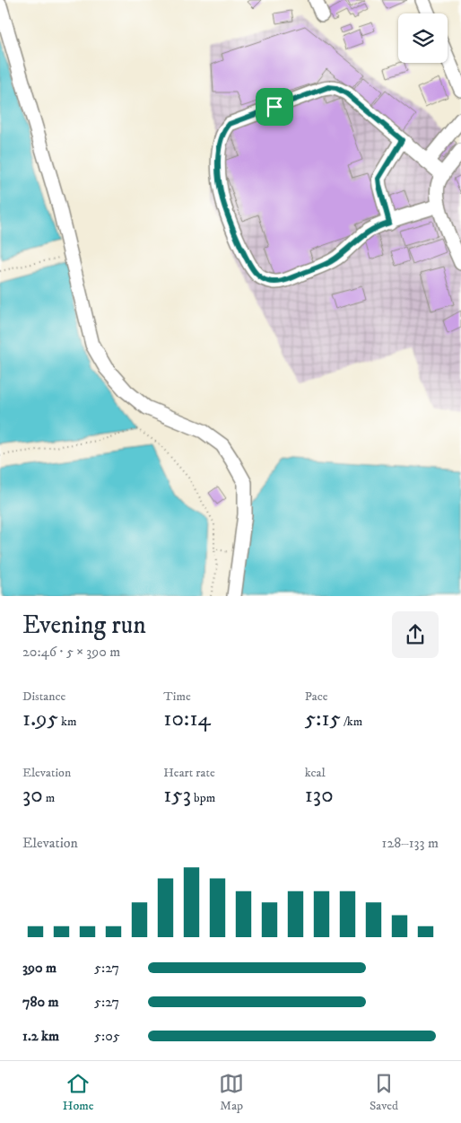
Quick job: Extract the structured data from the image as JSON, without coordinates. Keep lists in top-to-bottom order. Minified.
{"page":{"heading":["Evening run","20:46 · 5 × 390 m"],"stats":[["Distance","1.95 km"],["Time","10:14"],["Pace","5:15 /km"],["Elevation","30 m"],["Heart rate","153 bpm"],["kcal","130"]],"chart":["Elevation","128–133 m"],"list":[{"name":"390 m","note":"5:27"},{"name":"780 m","note":"5:27"},{"name":"1.2 km","note":"5:05"}],"tabs":["Home","Map","Saved"]}}
